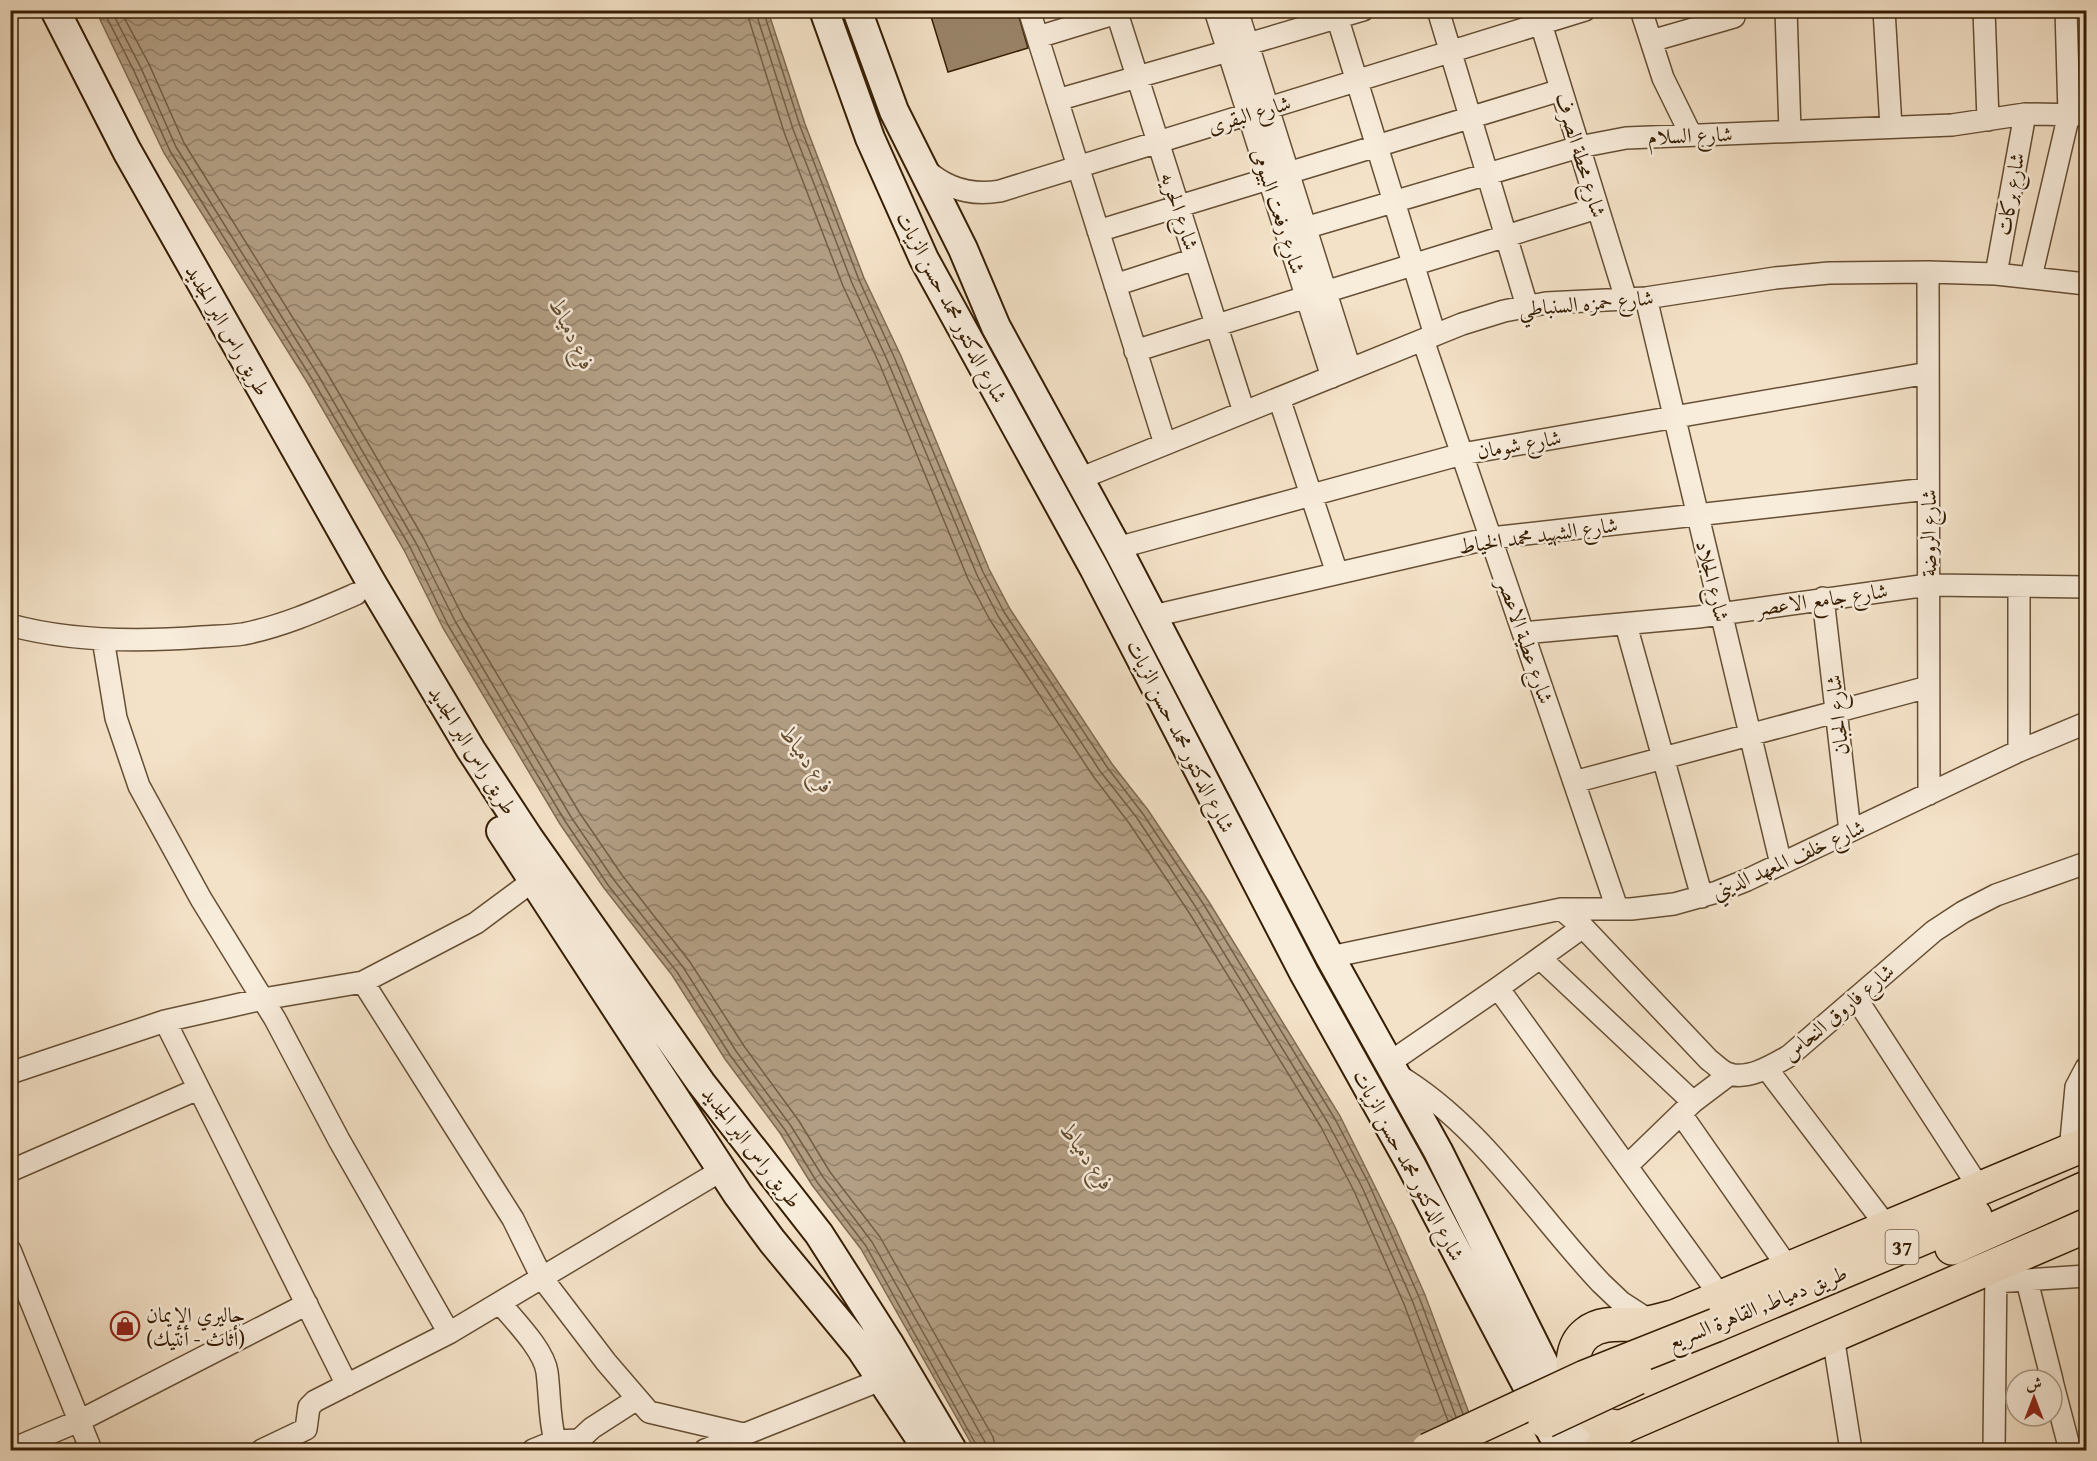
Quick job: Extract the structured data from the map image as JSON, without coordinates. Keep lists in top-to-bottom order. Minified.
{"streets":{"highway":["37","طريق دمياط, القاهرة السريع"],"main road":["شارع الدكتور محمد حسن الزيات","طريق راس البر الجديد"],"street":["شارع البقرى","شارع السلام","شارع محطة الصرف","شارع بركات","شارع الحريه","شارع رفعت البيومى","شارع حمزه السنباطي","شارع شومان","شارع الروضة","شارع الشهيد محمد الخياط","شارع الجلاد","شارع جامع الاعصر","شارع عطية الاعصر","شارع الحبان","شارع خلف المعهد الديني","شارع فاروق النحاس"]},"crossings":[["شارع البقرى","شارع محطة الصرف"],["شارع البقرى","شارع الحريه"],["شارع البقرى","شارع رفعت البيومى"],["شارع البقرى","شارع الدكتور محمد حسن الزيات"],["شارع البقرى","شارع عطية الاعصر"],["شارع السلام","شارع محطة الصرف"],["شارع السلام","شارع بركات"],["شارع السلام","شارع رفعت البيومى"],["شارع السلام","شارع عطية الاعصر"],["شارع محطة الصرف","شارع حمزه السنباطي"],["شارع محطة الصرف","شارع الجلاد"],["شارع بركات","شارع حمزه السنباطي"],["شارع الحريه","شارع حمزه السنباطي"],["شارع رفعت البيومى","شارع حمزه السنباطي"],["شارع حمزه السنباطي","شارع الدكتور محمد حسن الزيات"],["شارع حمزه السنباطي","شارع الروضة"],["شارع حمزه السنباطي","شارع الجلاد"],["شارع حمزه السنباطي","شارع عطية الاعصر"],["شارع الدكتور محمد حسن الزيات","شارع شومان"],["شارع الدكتور محمد حسن الزيات","شارع الشهيد محمد الخياط"],["شارع الدكتور محمد حسن الزيات","شارع خلف المعهد الديني"],["شارع شومان","شارع الروضة"],["شارع شومان","شارع الجلاد"],["شارع شومان","شارع عطية الاعصر"],["شارع الروضة","شارع الشهيد محمد الخياط"],["شارع الروضة","شارع جامع الاعصر"],["شارع الروضة","شارع خلف المعهد الديني"],["شارع الشهيد محمد الخياط","شارع الجلاد"],["شارع الشهيد محمد الخياط","شارع عطية الاعصر"],["شارع الجلاد","شارع جامع الاعصر"],["شارع الجلاد","شارع خلف المعهد الديني"],["شارع جامع الاعصر","شارع عطية الاعصر"],["شارع جامع الاعصر","شارع الحبان"],["شارع عطية الاعصر","شارع خلف المعهد الديني"],["شارع الحبان","شارع خلف المعهد الديني"]],"water":["فرع دمياط"],"places":{"shop":["جاليري الإيمان (أثاث - أنتيك)"]},"north":"top"}
